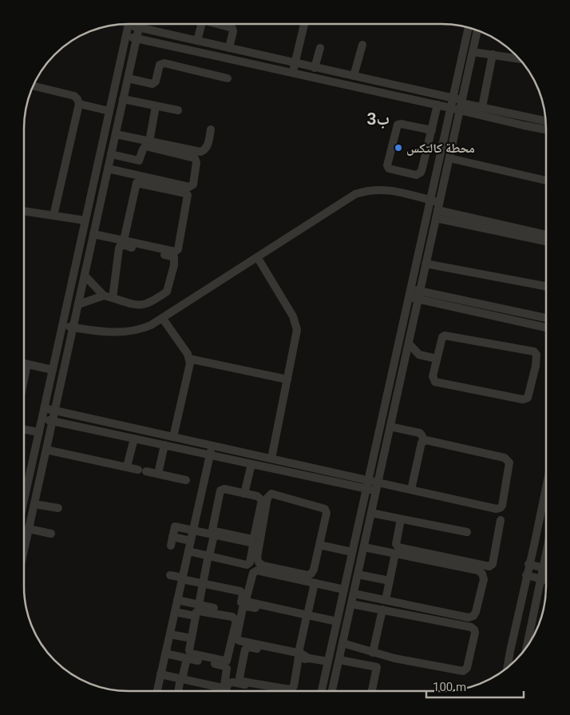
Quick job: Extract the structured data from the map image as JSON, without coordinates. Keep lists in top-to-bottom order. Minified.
{"districts":["ب3"],"places":["محطة كالتكس"],"scale_bar":"100 m"}
